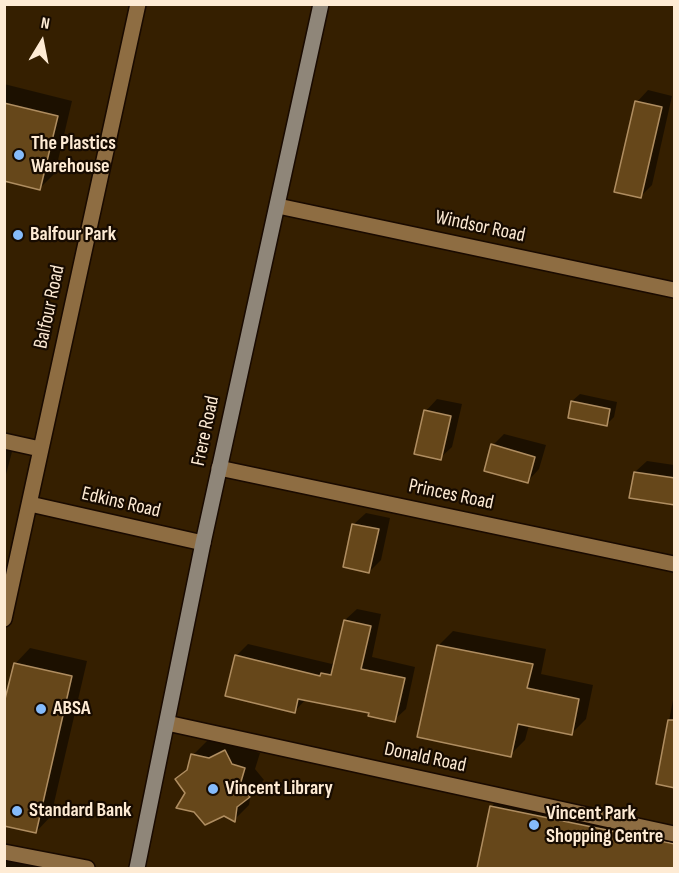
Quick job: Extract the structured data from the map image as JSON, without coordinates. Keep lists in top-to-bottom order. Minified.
{"streets":{"street":["Windsor Road","Balfour Road","Frere Road","Princes Road","Edkins Road","Donald Road"]},"crossings":[["Windsor Road","Frere Road"],["Balfour Road","Edkins Road"],["Frere Road","Princes Road"],["Frere Road","Edkins Road"],["Frere Road","Donald Road"]],"places":["The Plastics Warehouse","Balfour Park","ABSA","Vincent Library","Standard Bank","Vincent Park Shopping Centre"],"north":"top"}
